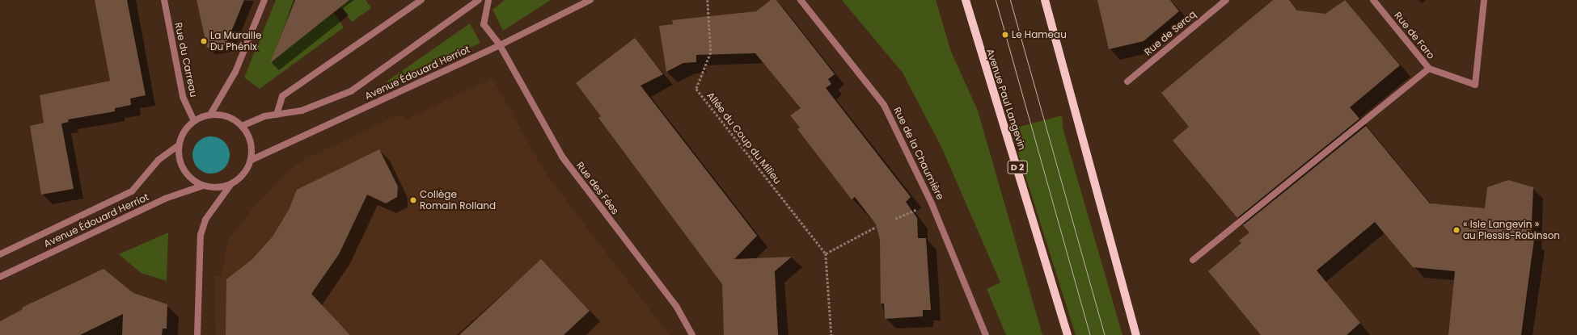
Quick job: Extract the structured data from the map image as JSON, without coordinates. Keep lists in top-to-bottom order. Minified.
{"streets":{"main road":["Avenue Paul Langevin","D 2"],"street":["Rue de Sercq","Rue de Faro","Rue du Carreau","Avenue Édouard Herriot","Rue de la Chaumière","Rue des Fées"],"path":["Allée du Coup du Milieu"]},"crossings":[["Rue du Carreau","Avenue Édouard Herriot"],["Avenue Édouard Herriot","Rue des Fées"]],"places":["Le Hameau","La Muraille Du Phénix","Collège Romain Rolland","« Isle Langevin » au Plessis-Robinson"]}
